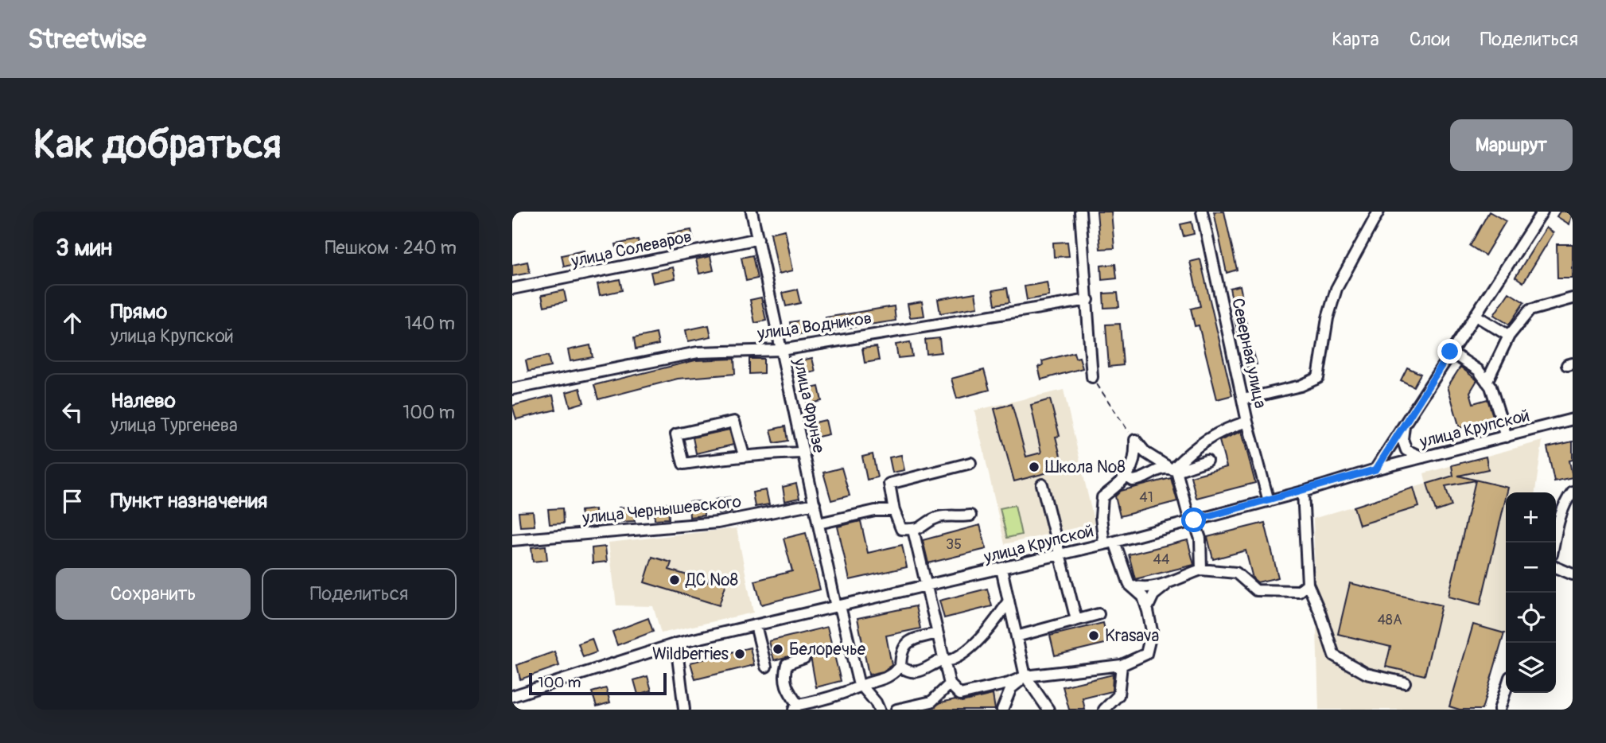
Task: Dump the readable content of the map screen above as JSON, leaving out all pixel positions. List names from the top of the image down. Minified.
{"streets":{"street":["улица Солеваров","улица Водников","Северная улица","улица Фрунзе","улица Крупской","улица Чернышевского"]},"crossings":[["улица Солеваров","улица Фрунзе"],["улица Водников","улица Фрунзе"],["Северная улица","улица Крупской"],["улица Фрунзе","улица Крупской"],["улица Фрунзе","улица Чернышевского"]],"places":["Школа №8","ДС №8","Krasava","Белоречье","Wildberries"],"house_numbers":["41","35","44","48А"],"scale_bar":"100 m","page":{"header":"Streetwise","nav":["Карта","Слои","Поделиться"],"buttons":["Маршрут",["Сохранить","Поделиться"]],"title":"Как добраться","heading":["3 мин","Пешком · 240 m"],"list":[["Прямо","улица Крупской","140 m"],["Налево","улица Тургенева","100 m"],"Пункт назначения"],"map_buttons":["+","−"],"scale":"100 m"}}
